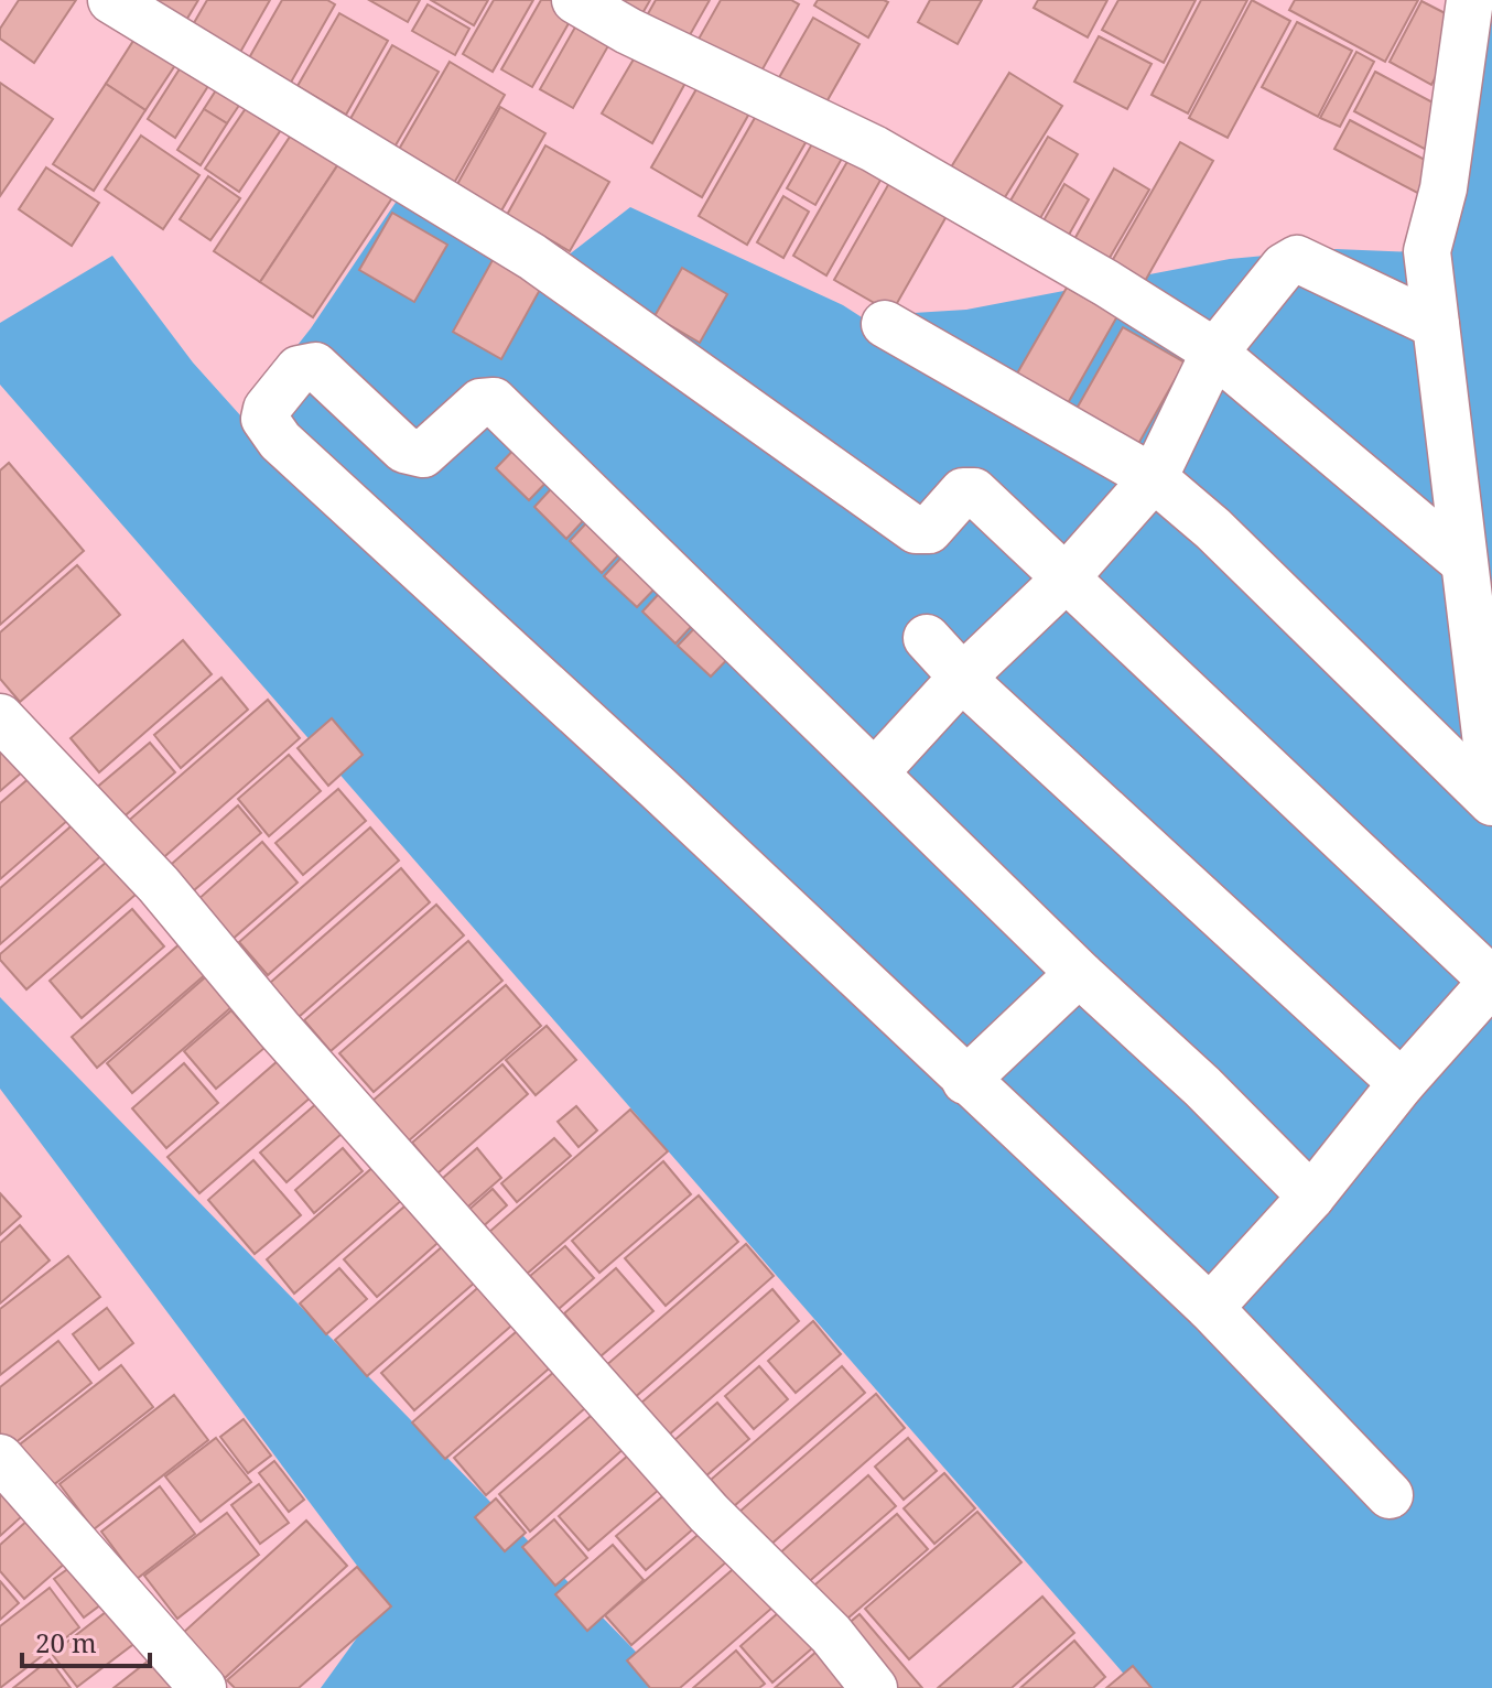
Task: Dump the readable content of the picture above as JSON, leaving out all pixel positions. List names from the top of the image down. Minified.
{"scale_bar":"20 m"}
